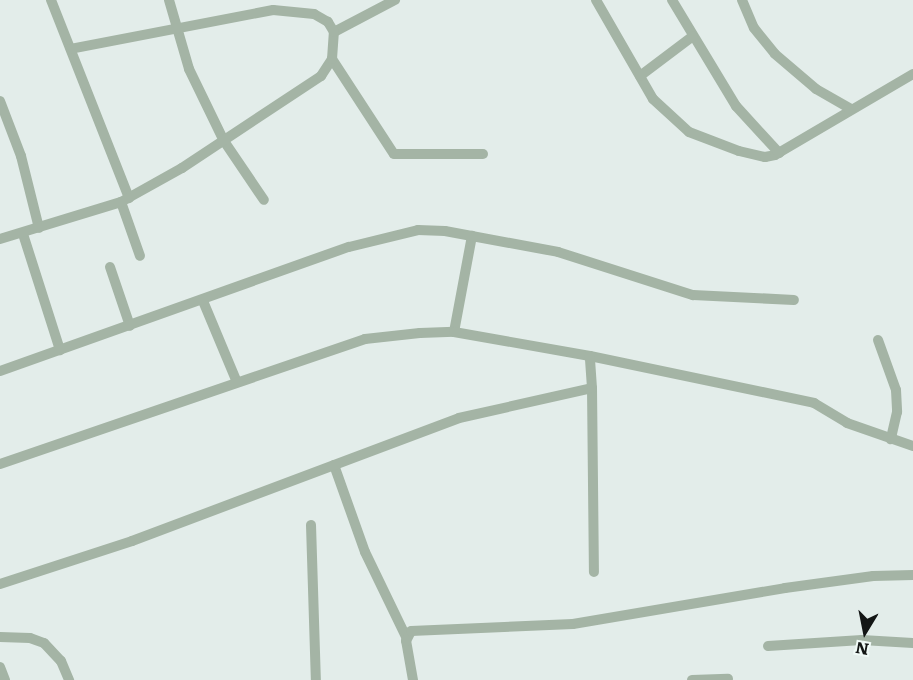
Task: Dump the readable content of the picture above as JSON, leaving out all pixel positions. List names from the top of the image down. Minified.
{"north":"bottom"}
